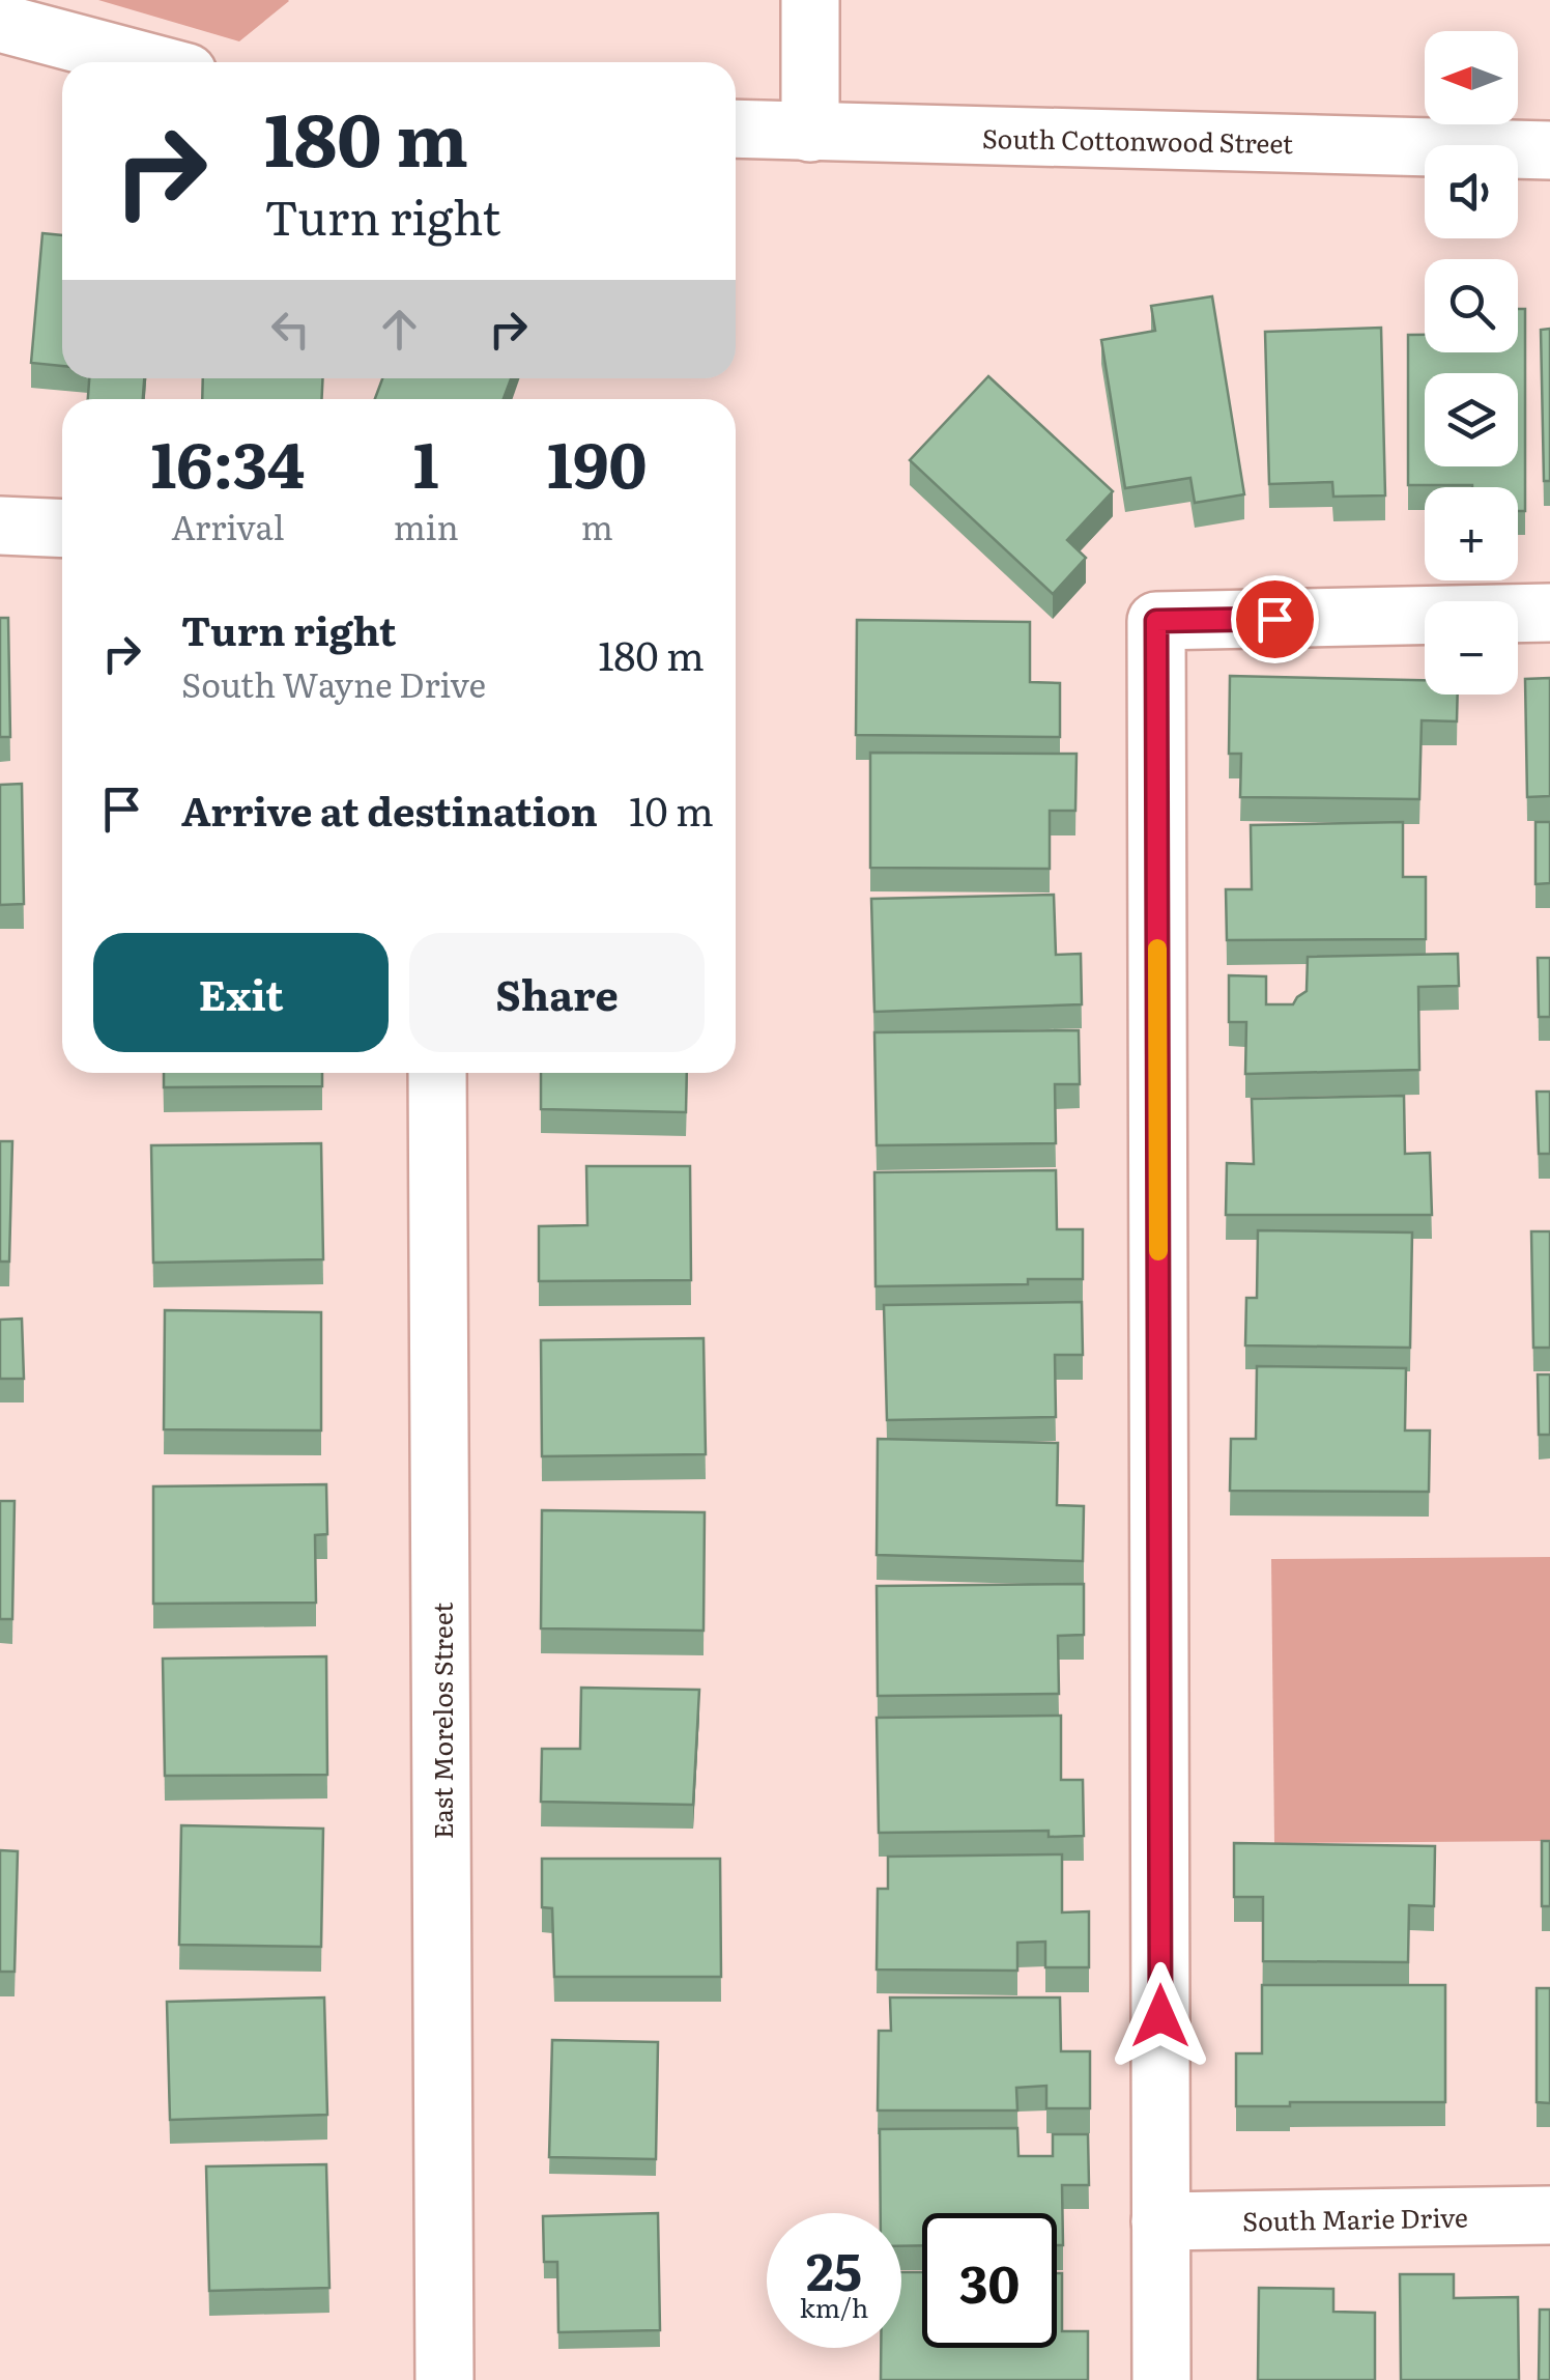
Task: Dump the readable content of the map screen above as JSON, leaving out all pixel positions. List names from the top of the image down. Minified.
{"streets":{"street":["South Cottonwood Street","East Morelos Street","South Marie Drive"]},"north":"left","page":{"map_buttons":["+","−"],"turn":["180 m","Turn right"],"eta":["16:34","Arrival","1","min","190","m"],"list":[{"name":"Turn right","note":"South Wayne Drive","value":"180 m"},{"name":"Arrive at destination","value":"10 m"}],"buttons":["Exit","Share"],"speed":"25 km/h","limit":"30"}}
